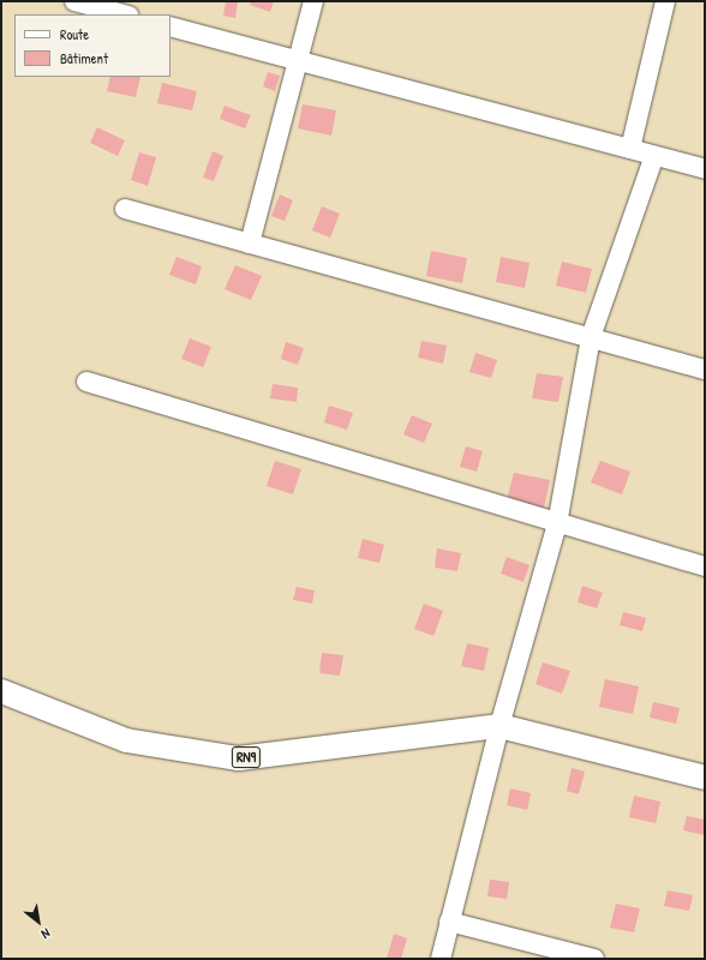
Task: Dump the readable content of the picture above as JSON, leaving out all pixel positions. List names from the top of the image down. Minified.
{"streets":{"main road":["RN9"]},"legend":["Route","Bâtiment"],"north":"bottom right"}
